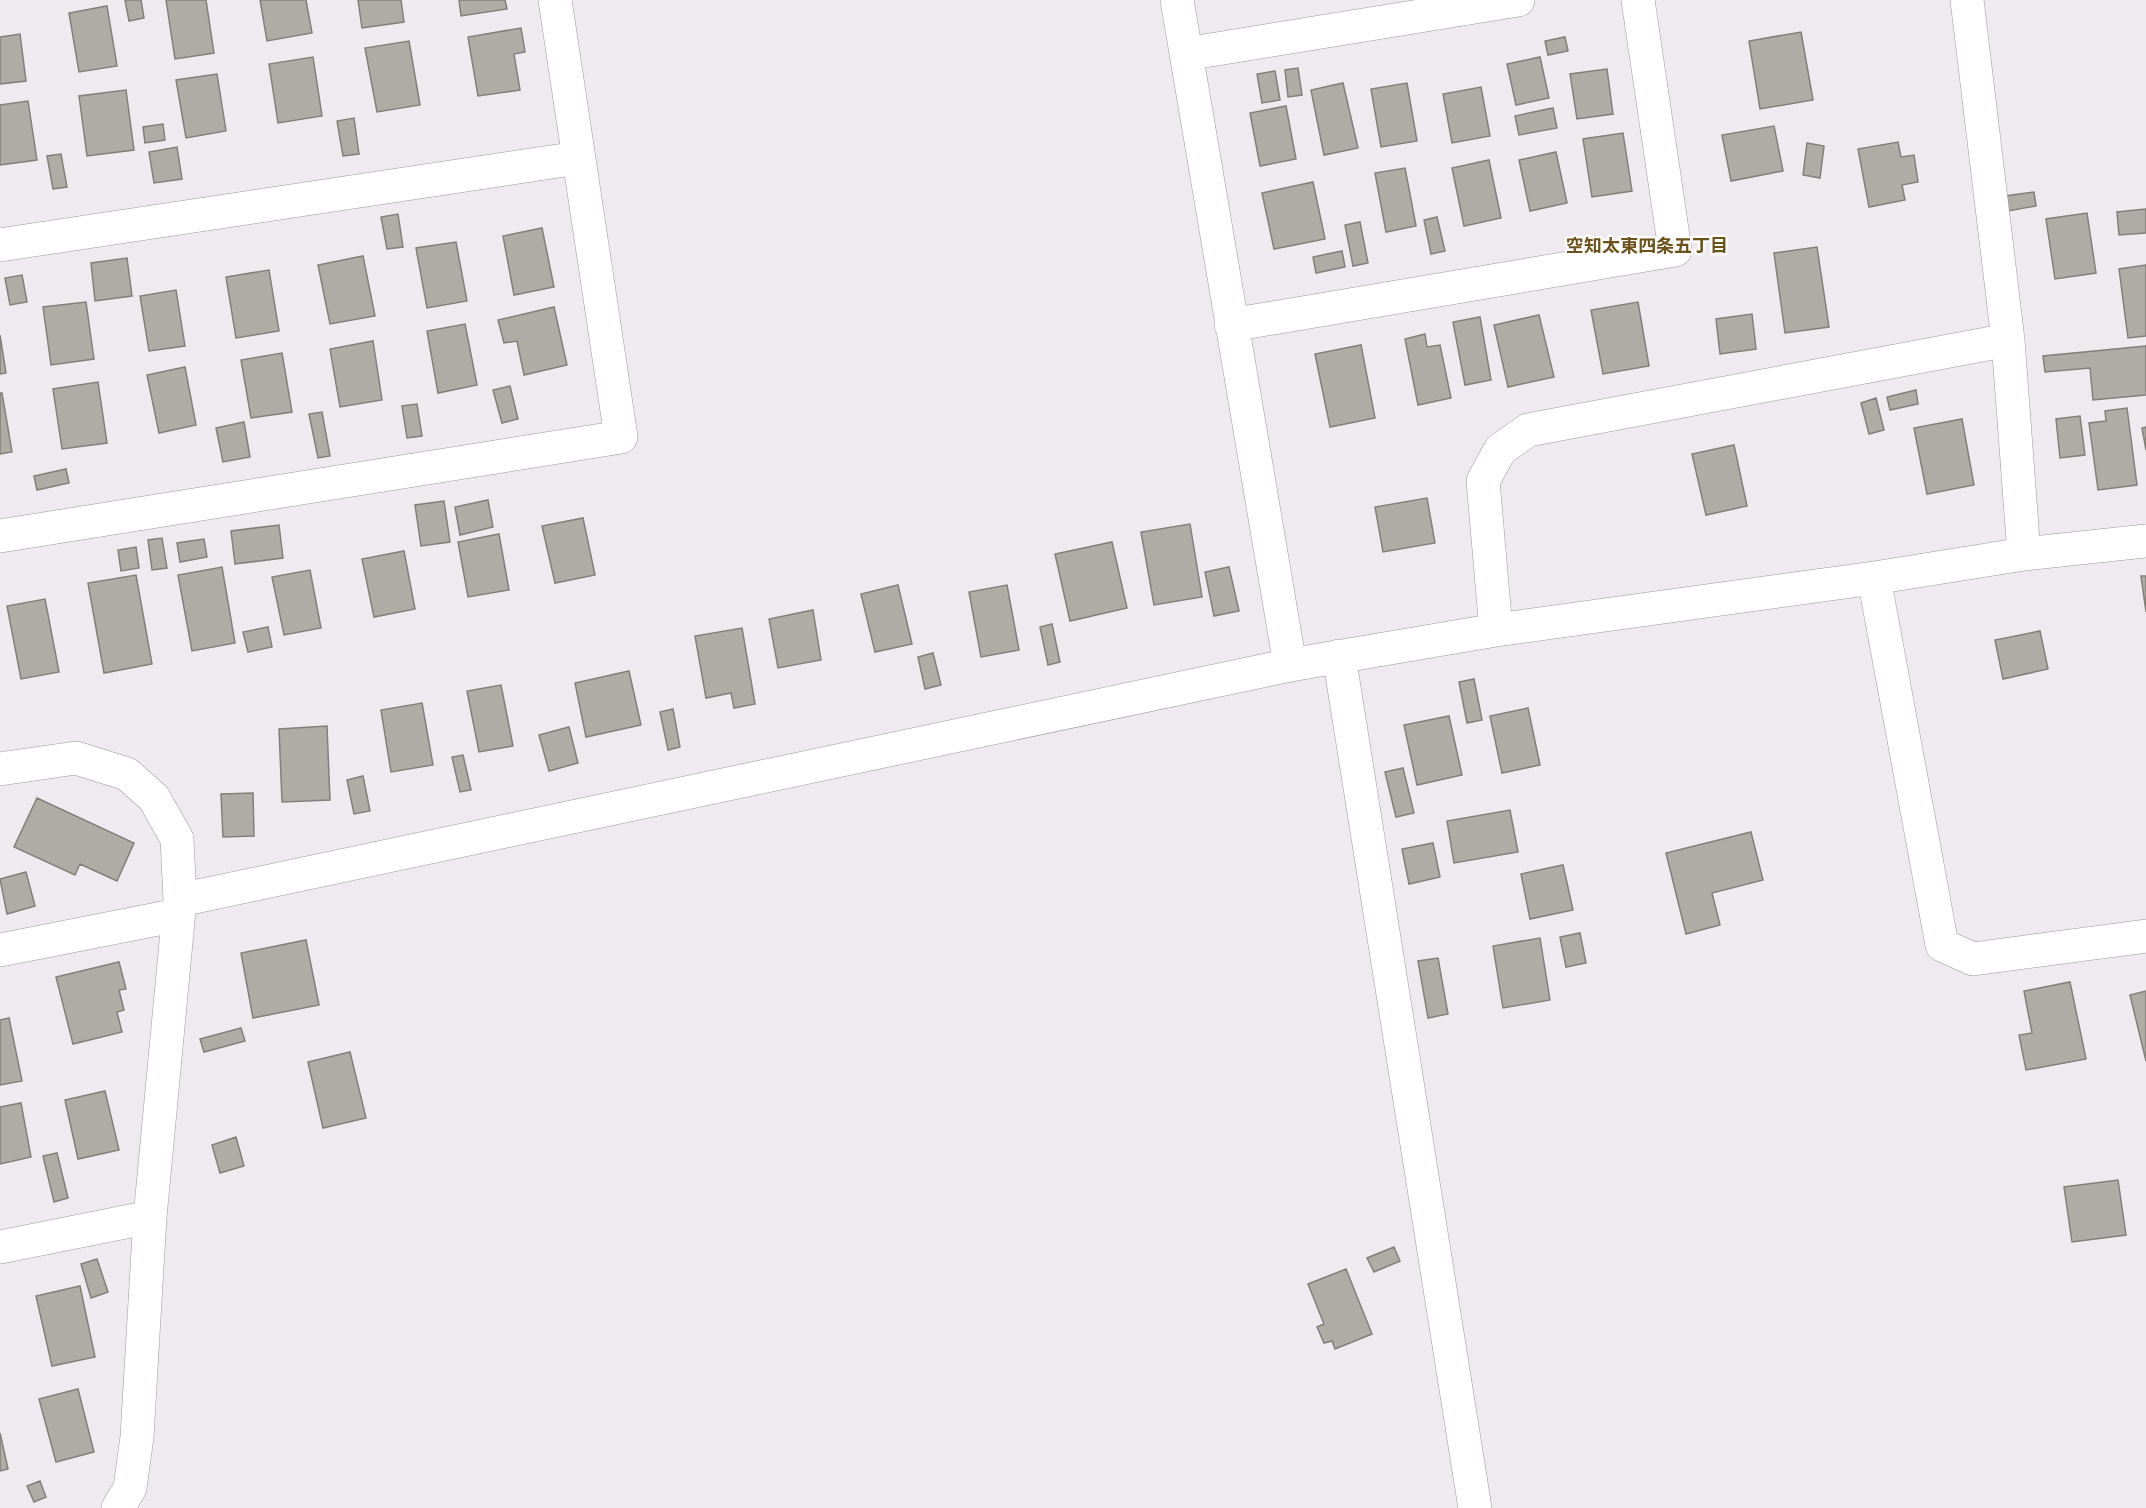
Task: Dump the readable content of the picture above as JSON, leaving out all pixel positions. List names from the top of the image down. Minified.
{"districts":["空知太東四条五丁目"]}
